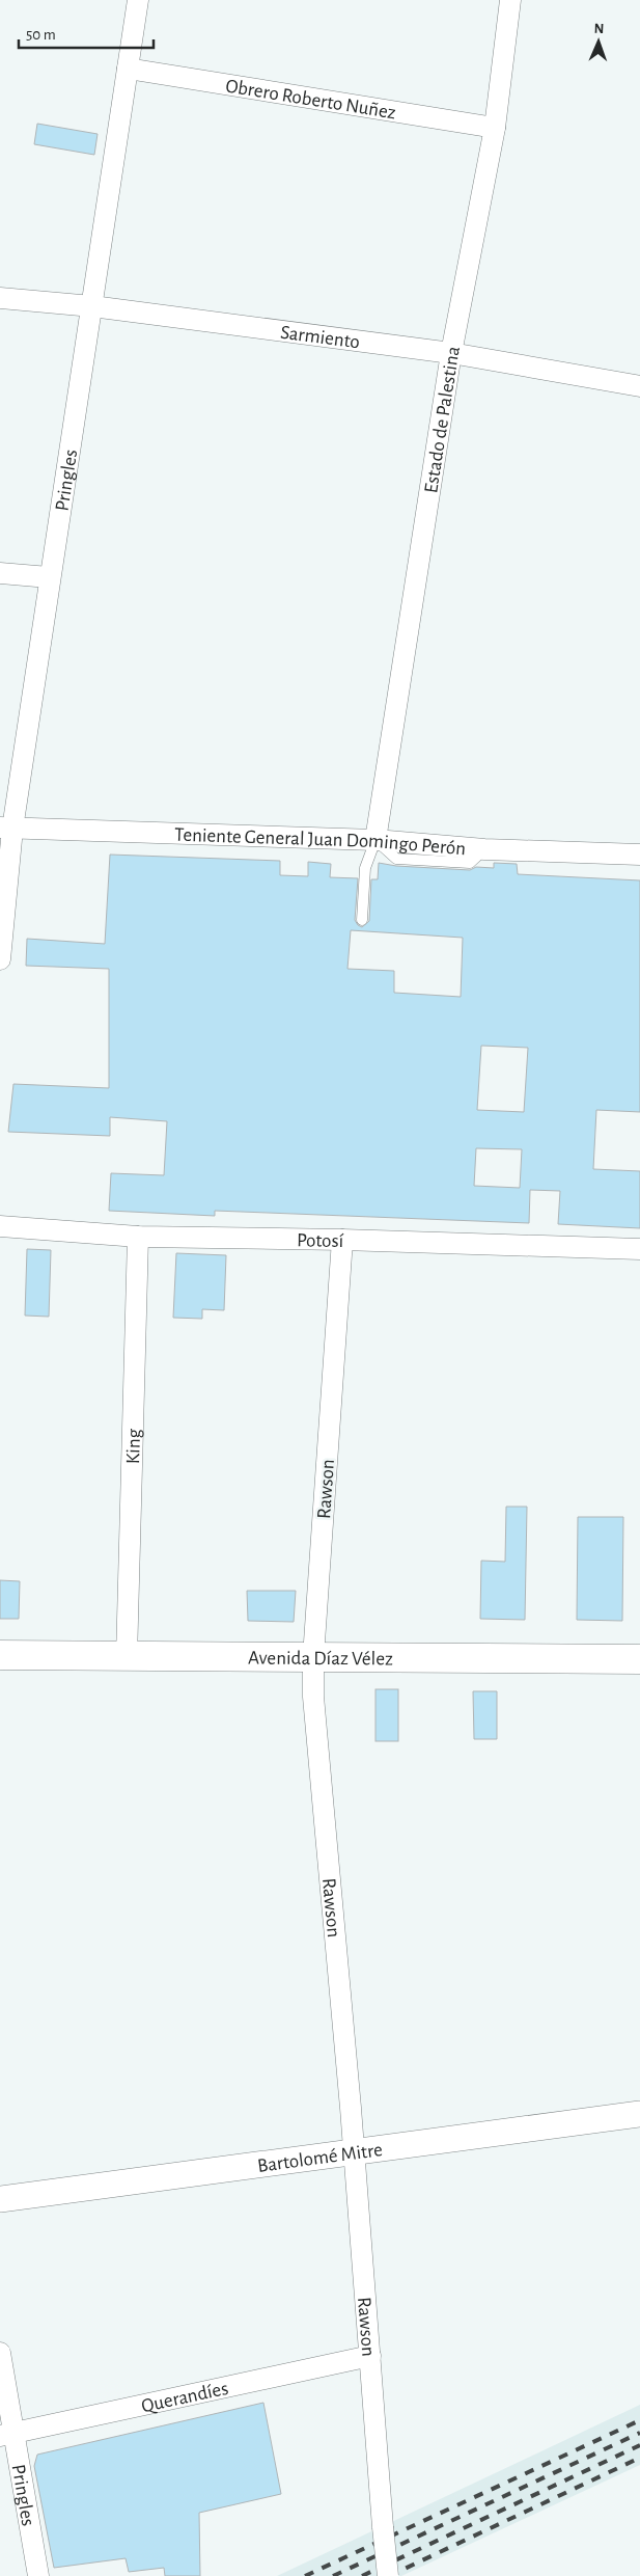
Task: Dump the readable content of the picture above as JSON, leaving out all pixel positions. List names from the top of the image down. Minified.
{"streets":{"main road":["Avenida Díaz Vélez"],"street":["Obrero Roberto Nuñez","Sarmiento","Estado de Palestina","Pringles","Teniente General Juan Domingo Perón","Potosí","King","Rawson","Bartolomé Mitre","Querandíes"]},"crossings":[["Obrero Roberto Nuñez","Estado de Palestina"],["Obrero Roberto Nuñez","Pringles"],["Sarmiento","Estado de Palestina"],["Sarmiento","Pringles"],["Estado de Palestina","Teniente General Juan Domingo Perón"],["Pringles","Teniente General Juan Domingo Perón"],["Pringles","Querandíes"],["Potosí","King"],["Potosí","Rawson"],["King","Avenida Díaz Vélez"],["Rawson","Avenida Díaz Vélez"],["Rawson","Bartolomé Mitre"],["Rawson","Querandíes"]],"scale_bar":"50 m","north":"top"}
